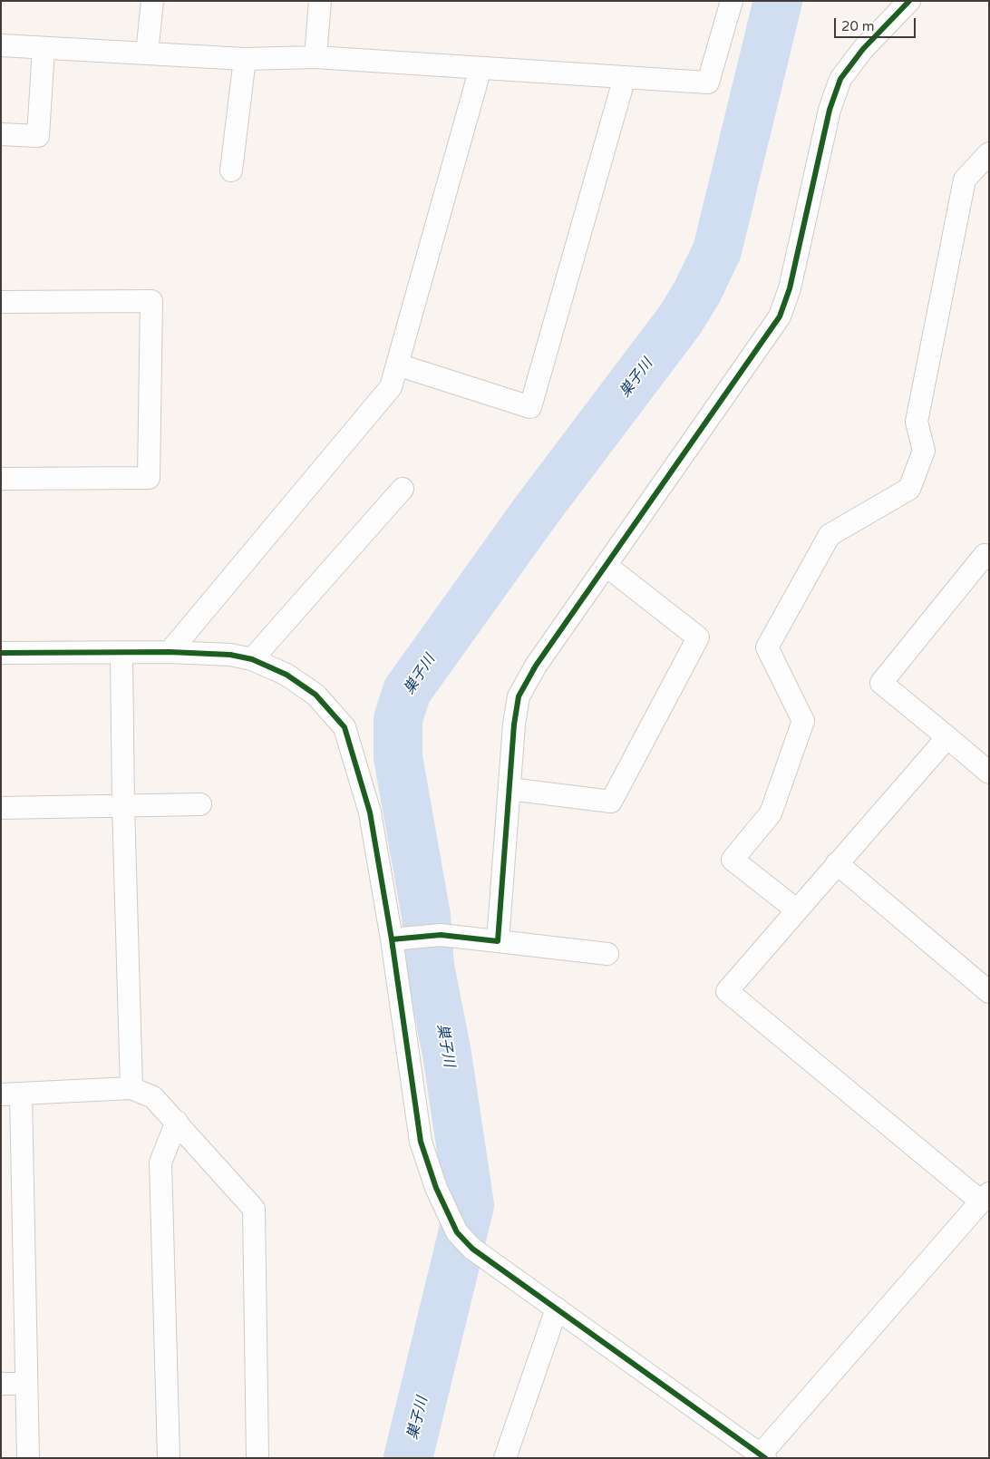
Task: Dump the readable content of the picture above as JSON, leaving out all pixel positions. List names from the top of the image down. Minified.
{"water":["巣子川"],"scale_bar":"20 m"}
